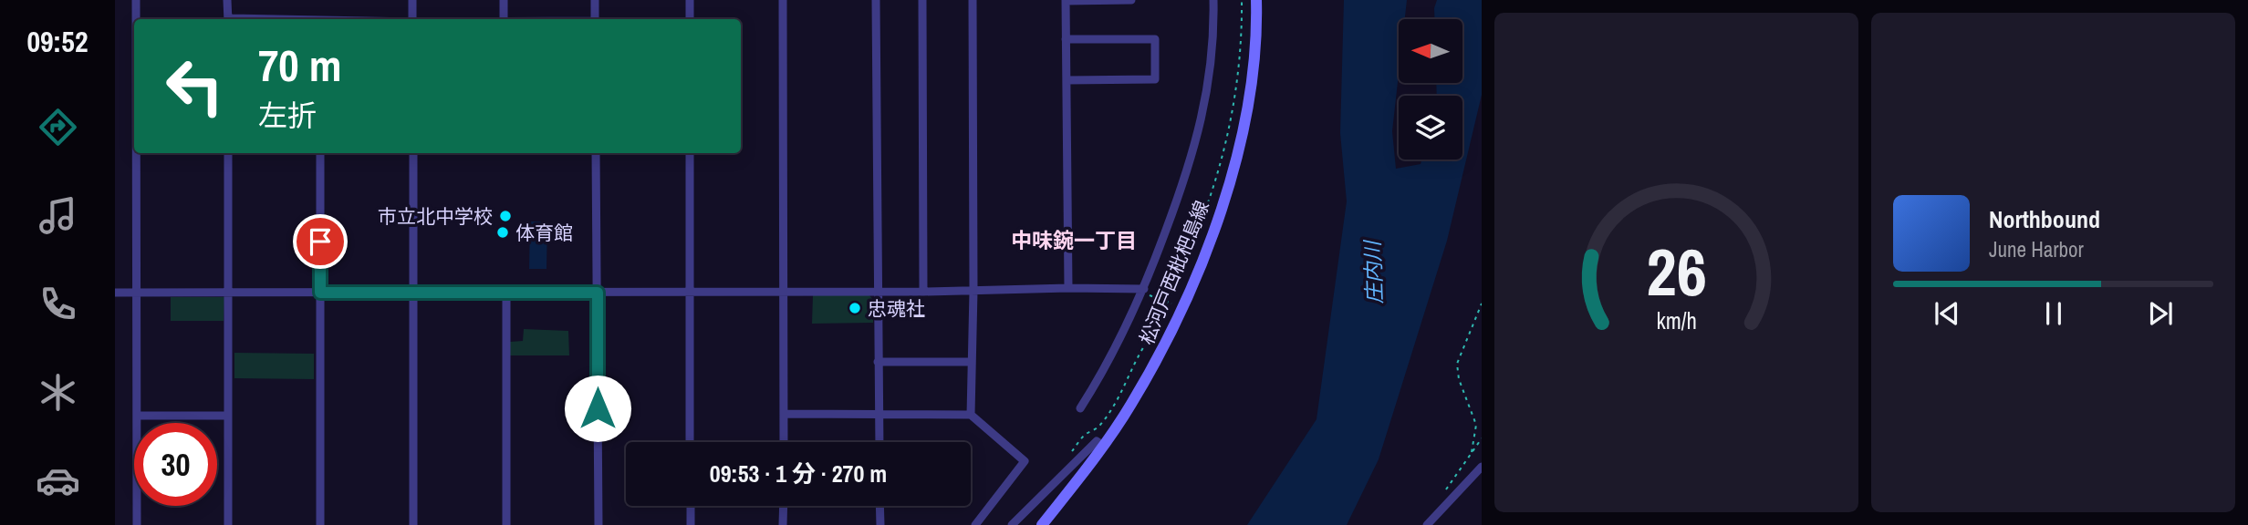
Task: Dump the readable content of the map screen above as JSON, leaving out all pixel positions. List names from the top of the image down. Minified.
{"streets":{"main road":["松河戸西枇杷島線"]},"districts":["中味鋺一丁目"],"water":["庄内川"],"places":["市立北中学校","体育館","忠魂社"],"north":"left","page":{"tabs":"09:52","turn":["70 m","左折"],"song":["Northbound","June Harbor"],"limit":"30","trip":"09:53 · 1 分 · 270 m","gauge":["26","km/h"]}}
